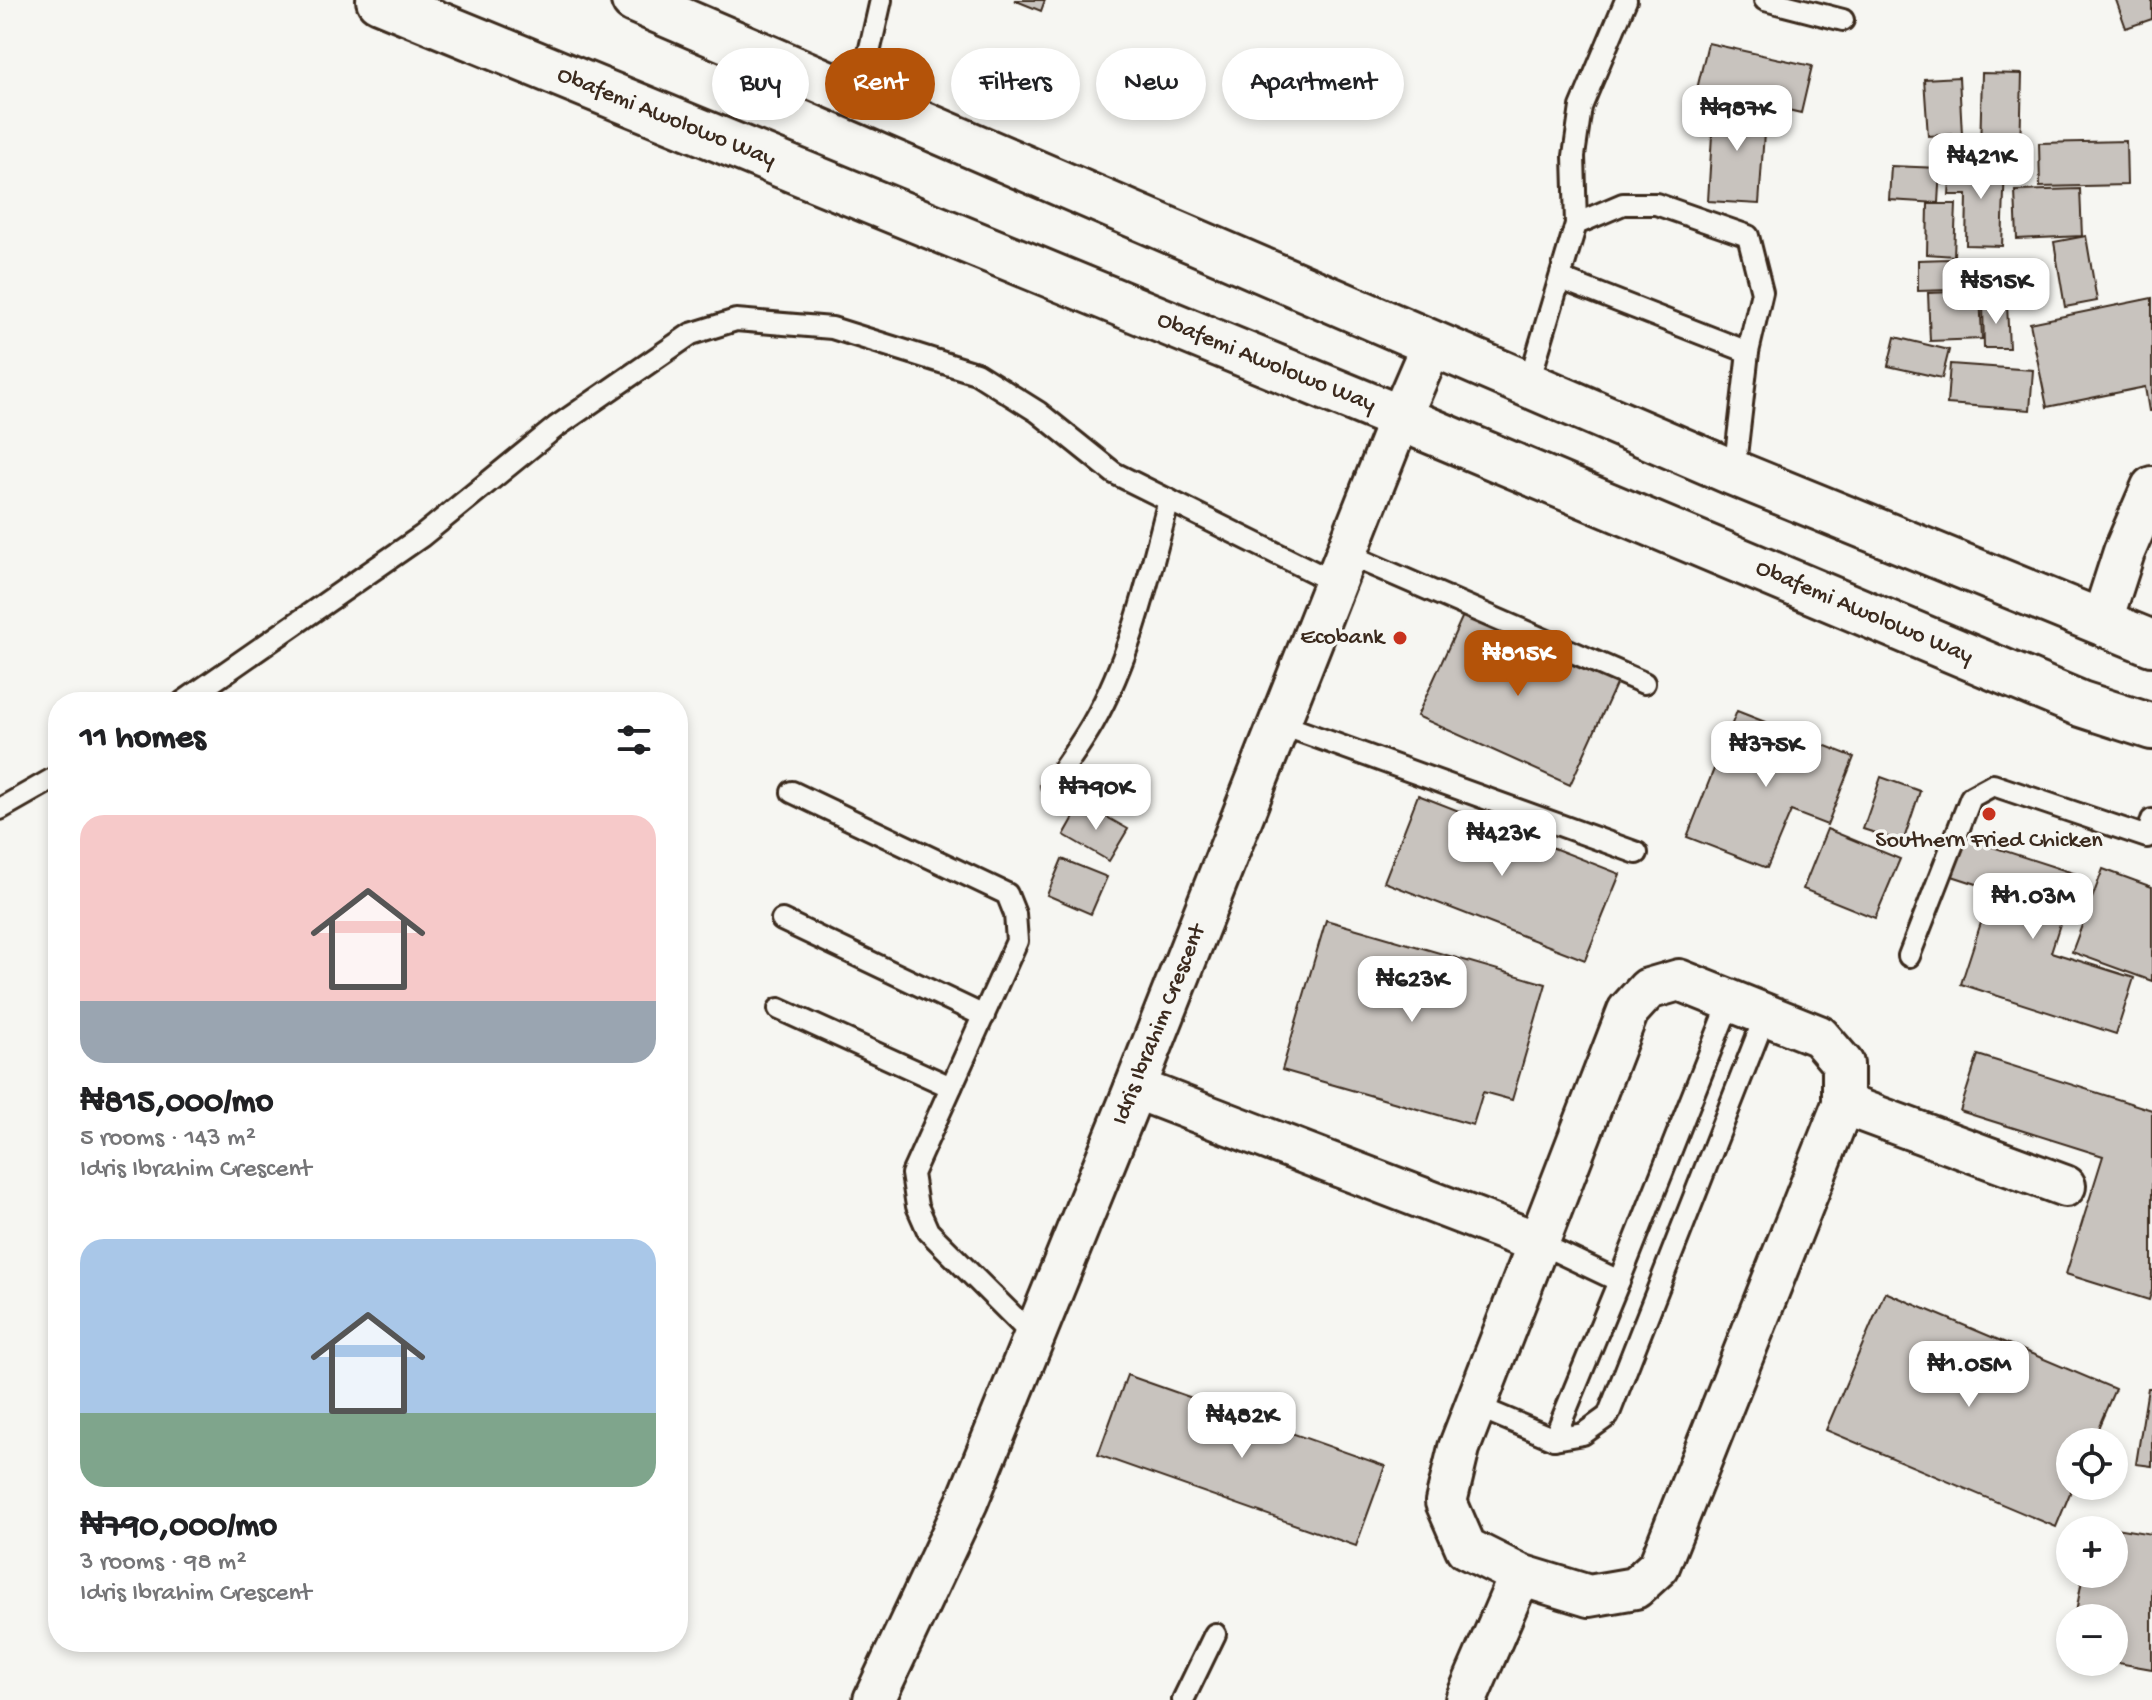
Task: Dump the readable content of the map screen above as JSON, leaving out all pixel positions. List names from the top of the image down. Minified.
{"streets":{"main road":["Obafemi Awolowo Way"],"street":["Idris Ibrahim Crescent"]},"crossings":[["Obafemi Awolowo Way","Idris Ibrahim Crescent"]],"places":["Ecobank","Southern Fried Chicken"],"page":{"chip":["Buy","Rent","Filters","New","Apartment"],"price":["₦987K","₦421K","₦515K","₦815K","₦375K","₦790K","₦423K","₦1.03M","₦623K","₦1.05M","₦482K"],"heading":"11 homes","list":[{"name":"₦815,000/mo","note":"5 rooms · 143 m² · Idris Ibrahim Crescent"},{"name":"₦790,000/mo","note":"3 rooms · 98 m² · Idris Ibrahim Crescent"}],"map_buttons":["+","−"]}}
